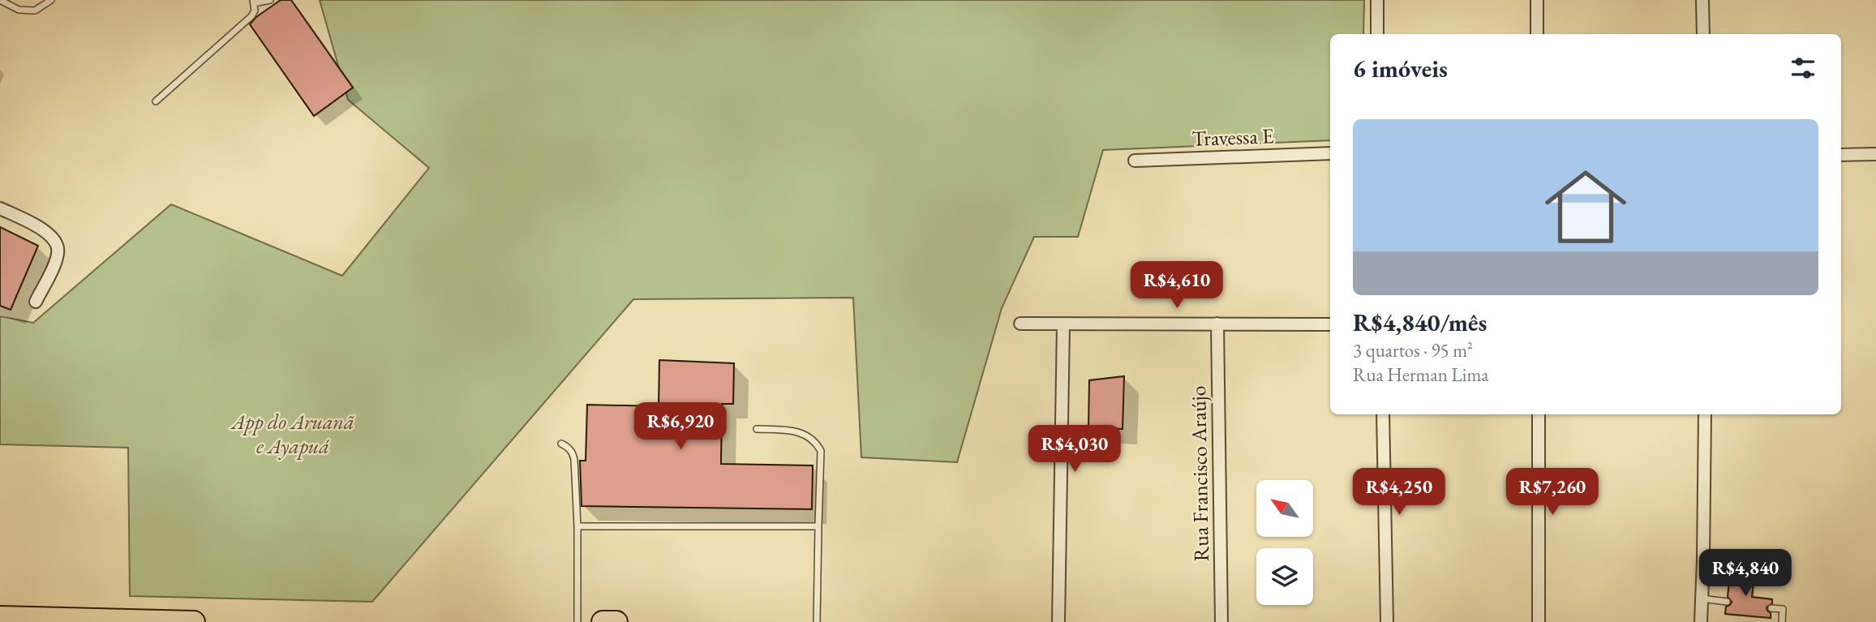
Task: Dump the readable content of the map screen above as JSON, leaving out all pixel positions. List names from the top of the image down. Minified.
{"streets":{"street":["Travessa E","Rua Francisco Araújo"]},"parks":["App do Aruanã e Ayapuá"],"north":"top left","page":{"heading":"6 imóveis","list":[{"name":"R$4,840/mês","note":"3 quartos · 95 m² · Rua Herman Lima"}],"price":["R$4,610","R$6,920","R$4,030","R$4,250","R$7,260","R$4,840"]}}
